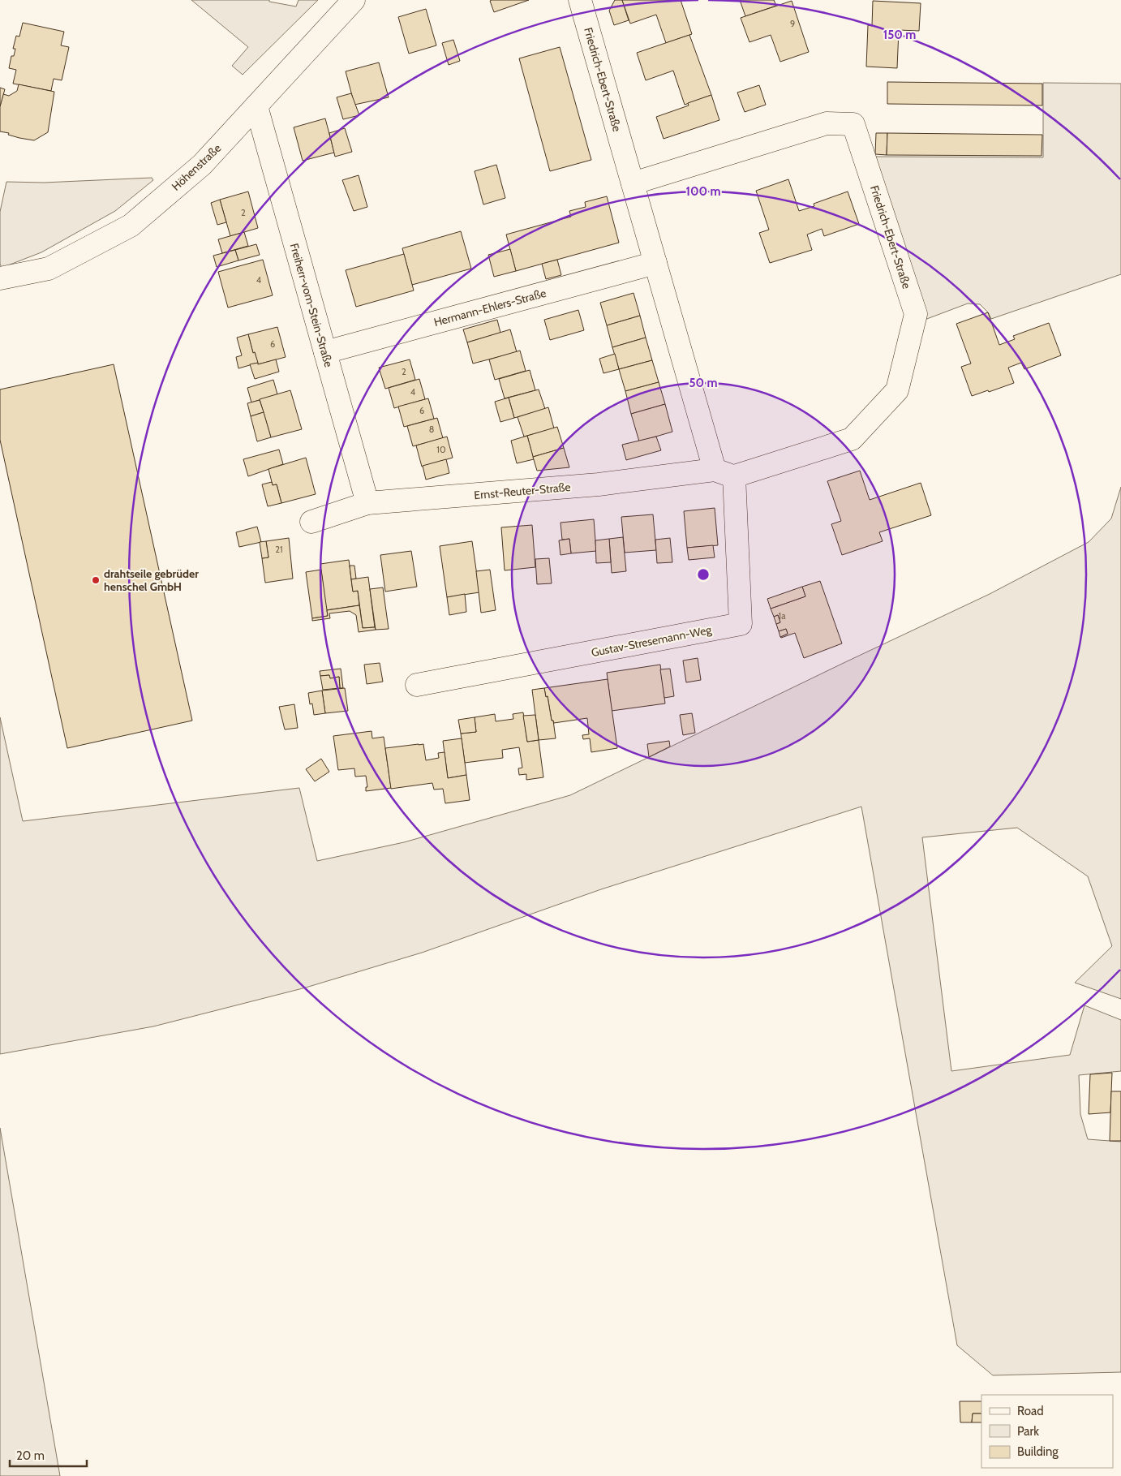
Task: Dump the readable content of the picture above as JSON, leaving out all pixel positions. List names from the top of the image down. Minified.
{"streets":{"street":["Friedrich-Ebert-Straße","Höhenstraße","Freiherr-vom-Stein-Straße","Hermann-Ehlers-Straße","Ernst-Reuter-Straße","Gustav-Stresemann-Weg"]},"crossings":[["Friedrich-Ebert-Straße","Hermann-Ehlers-Straße"],["Friedrich-Ebert-Straße","Ernst-Reuter-Straße"],["Friedrich-Ebert-Straße","Gustav-Stresemann-Weg"],["Höhenstraße","Freiherr-vom-Stein-Straße"],["Freiherr-vom-Stein-Straße","Hermann-Ehlers-Straße"],["Freiherr-vom-Stein-Straße","Ernst-Reuter-Straße"],["Ernst-Reuter-Straße","Gustav-Stresemann-Weg"]],"places":["drahtseile gebrüder henschel GmbH"],"house_numbers":["9","2","4","6","2","4","6","8","10","21","1a"],"legend":["Road","Park","Building"],"scale_bar":"20 m","rings":["150 m","100 m","50 m"]}
